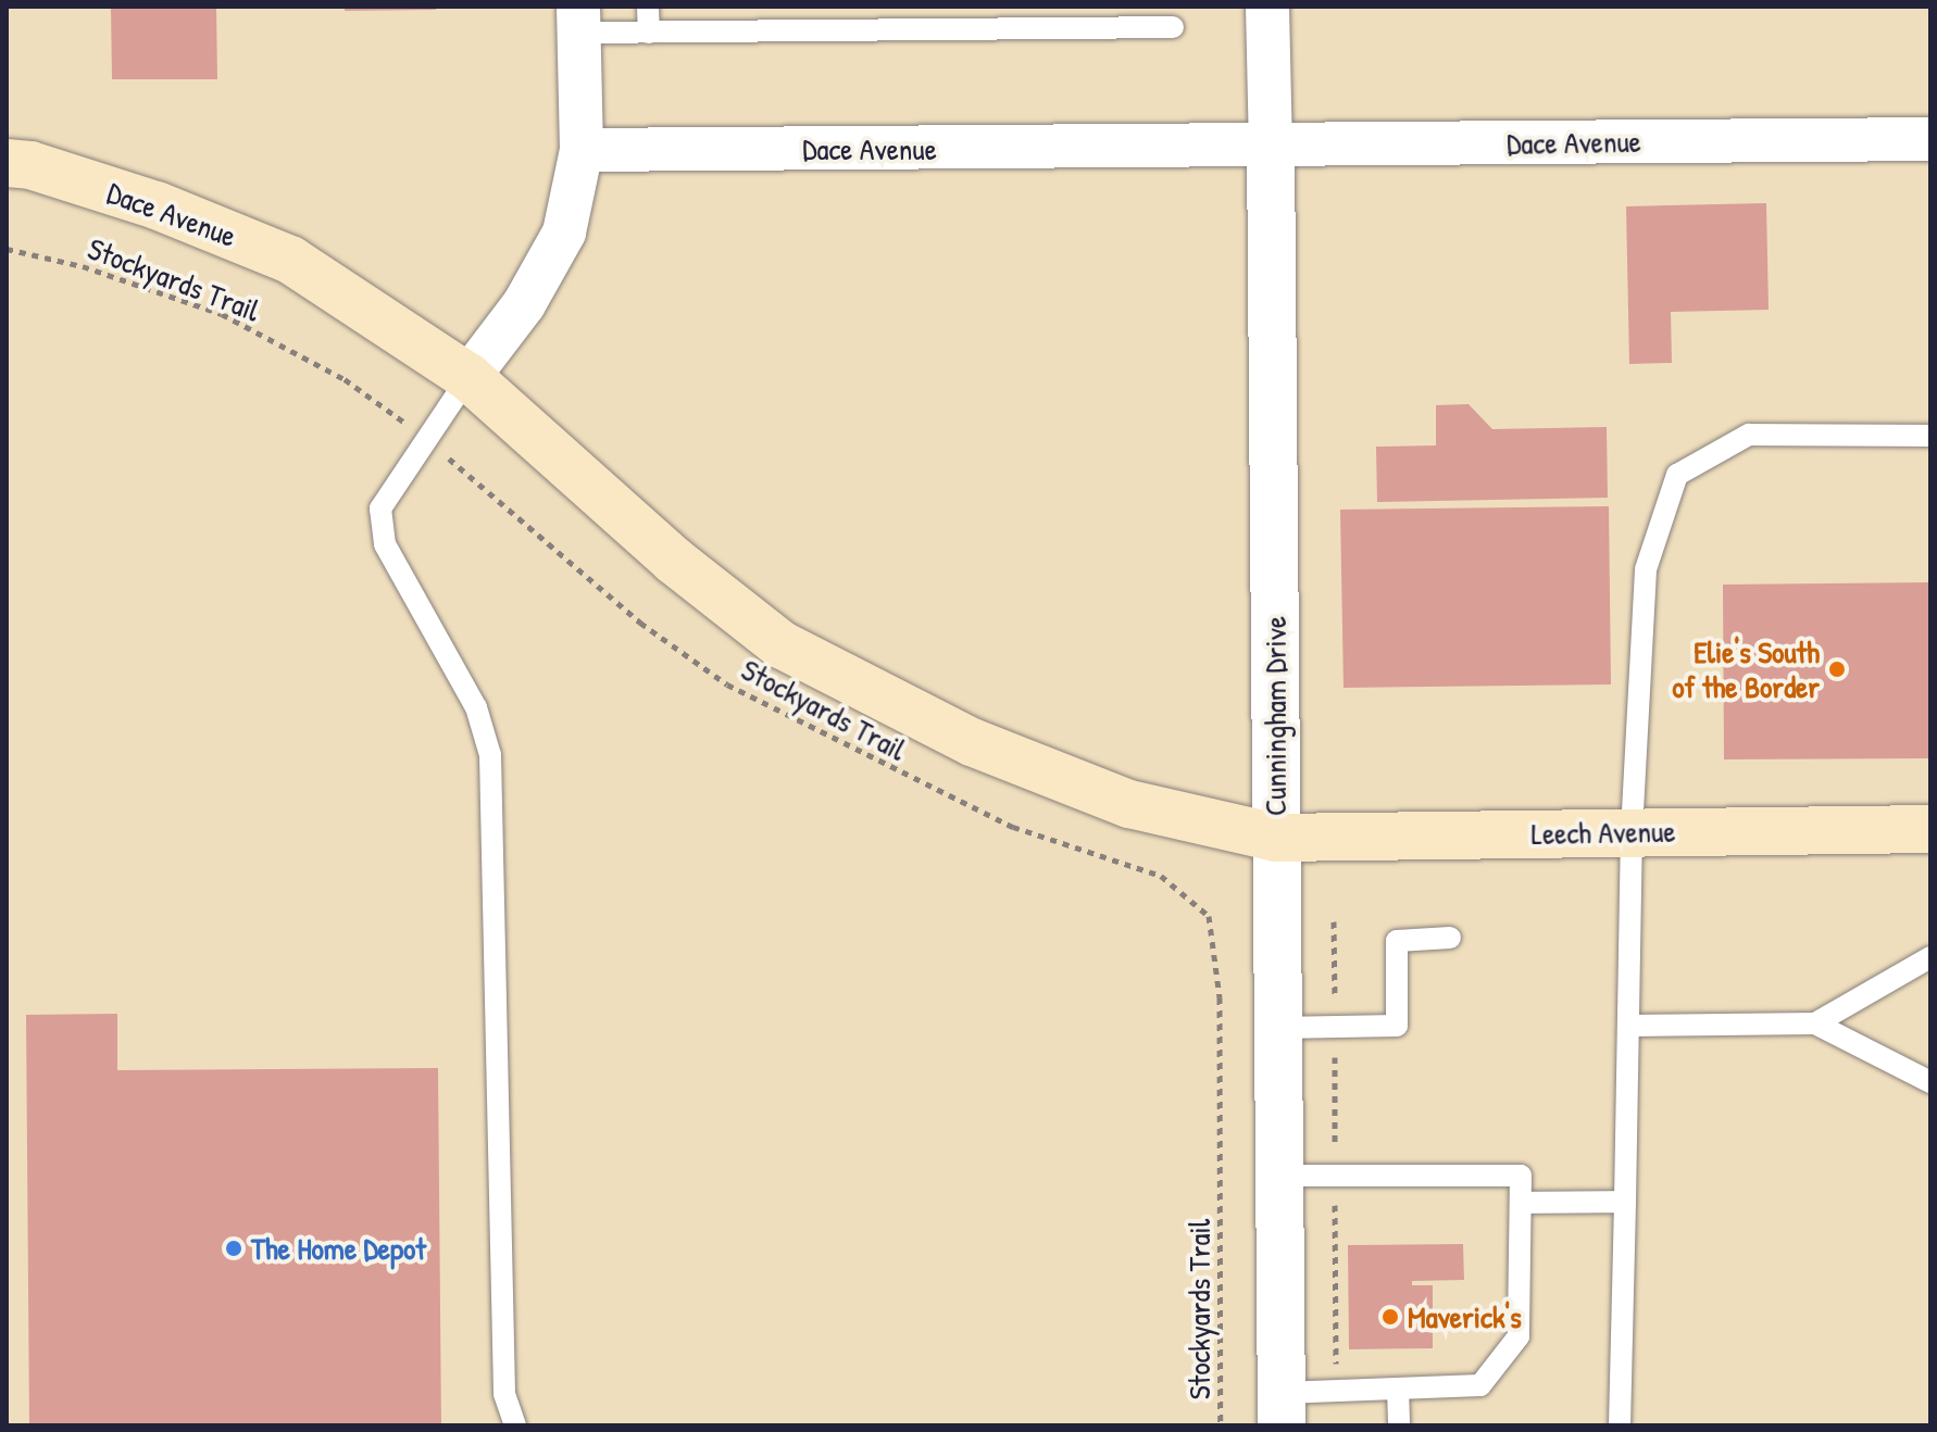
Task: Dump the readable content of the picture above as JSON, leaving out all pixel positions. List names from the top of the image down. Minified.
{"streets":{"main road":["Dace Avenue","Leech Avenue"],"street":["Cunningham Drive"],"path":["Stockyards Trail"]},"crossings":[["Dace Avenue","Cunningham Drive"],["Dace Avenue","Leech Avenue"],["Cunningham Drive","Leech Avenue"]],"places":["Elie's South of the Border","The Home Depot","Maverick's"]}
